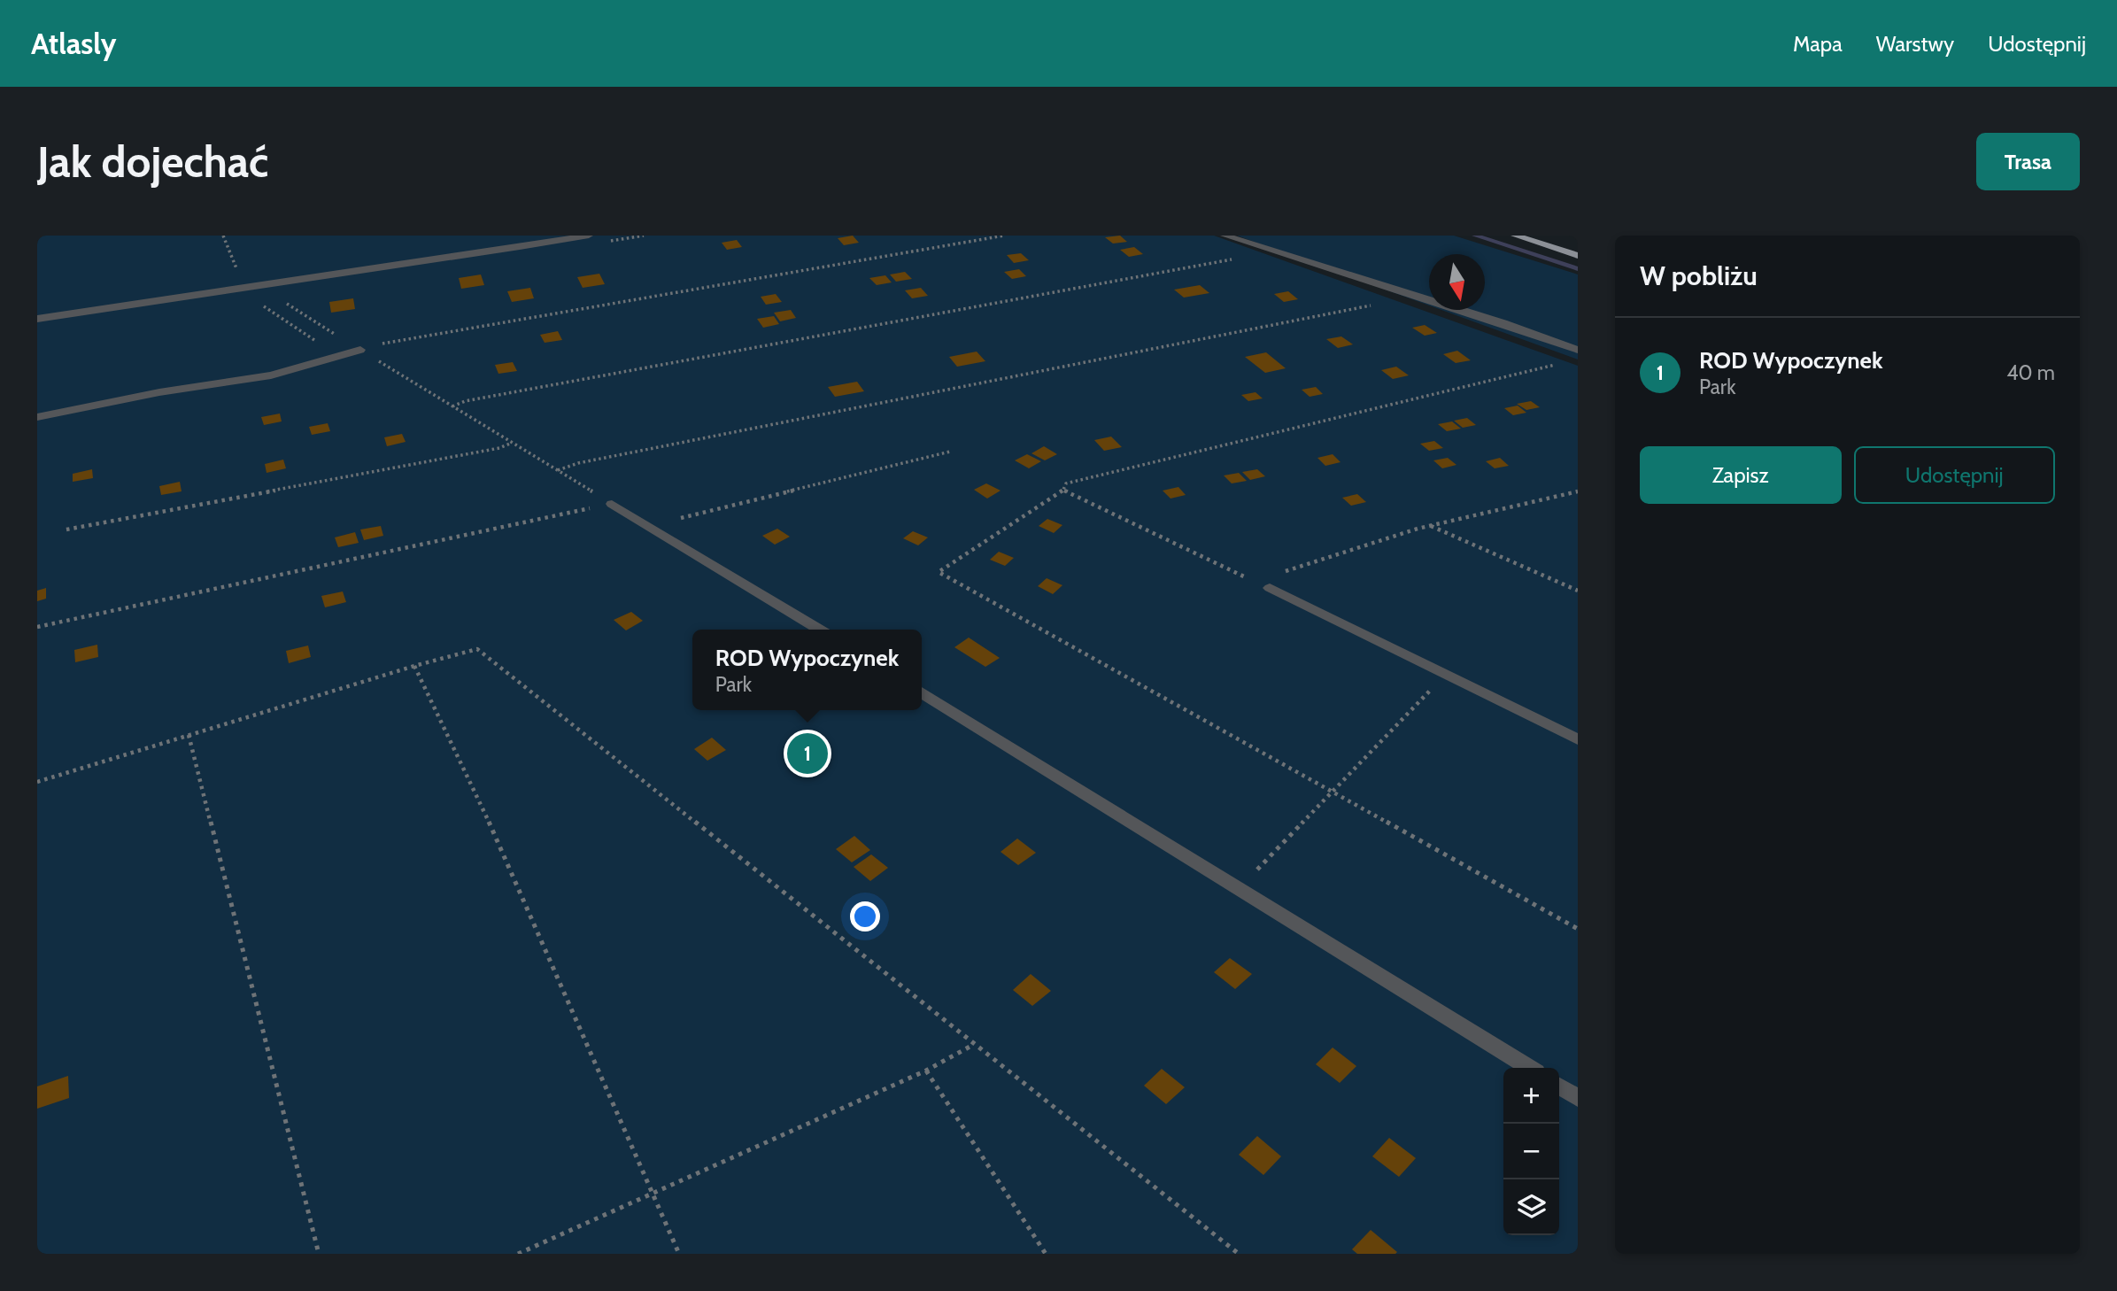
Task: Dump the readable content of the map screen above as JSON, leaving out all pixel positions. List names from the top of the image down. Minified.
{"north":"bottom","page":{"header":"Atlasly","nav":["Mapa","Warstwy","Udostępnij"],"buttons":["Trasa",["Zapisz","Udostępnij"]],"title":"Jak dojechać","heading":"W pobliżu","list":[{"mark":"1","name":"ROD Wypoczynek","note":"Park","value":"40 m"}],"popup":["ROD Wypoczynek","Park"],"pins":"1","map_buttons":["+","−"]}}
